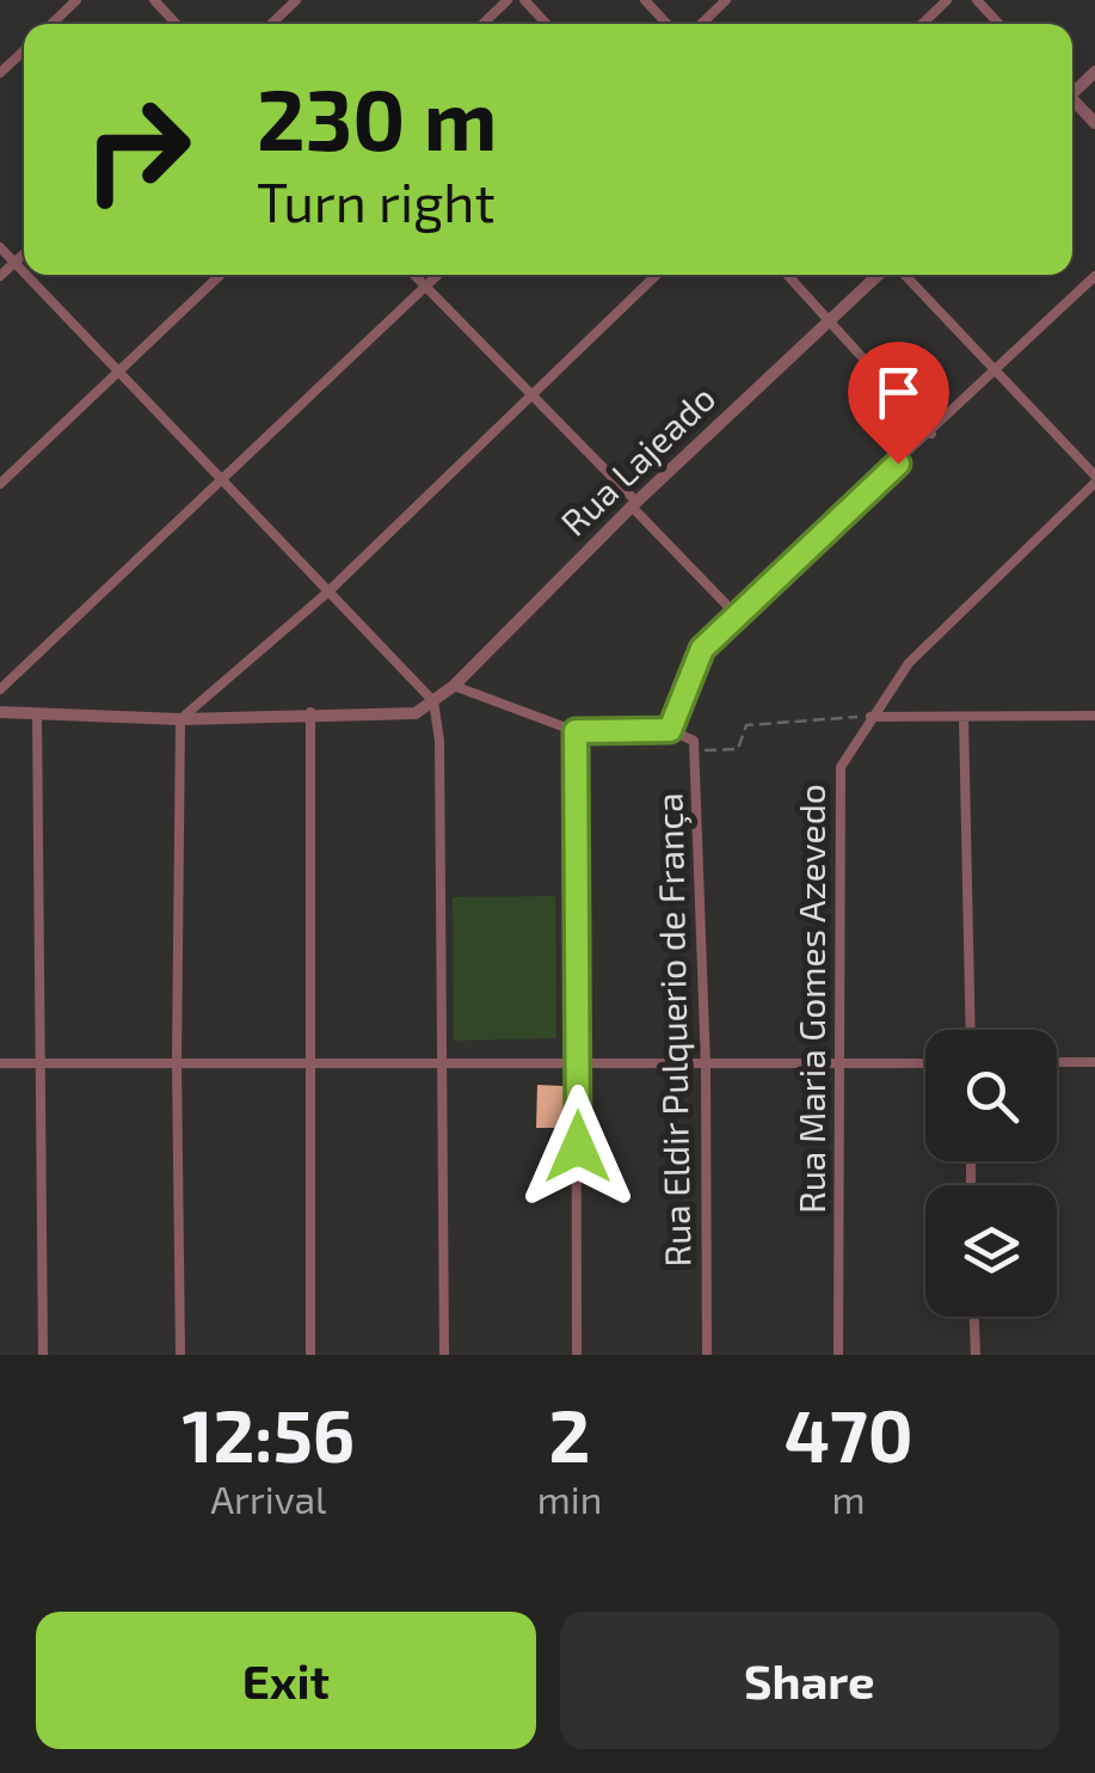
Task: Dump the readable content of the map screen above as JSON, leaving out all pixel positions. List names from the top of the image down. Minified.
{"streets":{"street":["Rua Lajeado","Rua Maria Gomes Azevedo","Rua Eldir Pulquerio de França"]},"page":{"turn":["230 m","Turn right"],"eta":["12:56","Arrival","2","min","470","m"],"buttons":["Exit","Share"]}}
